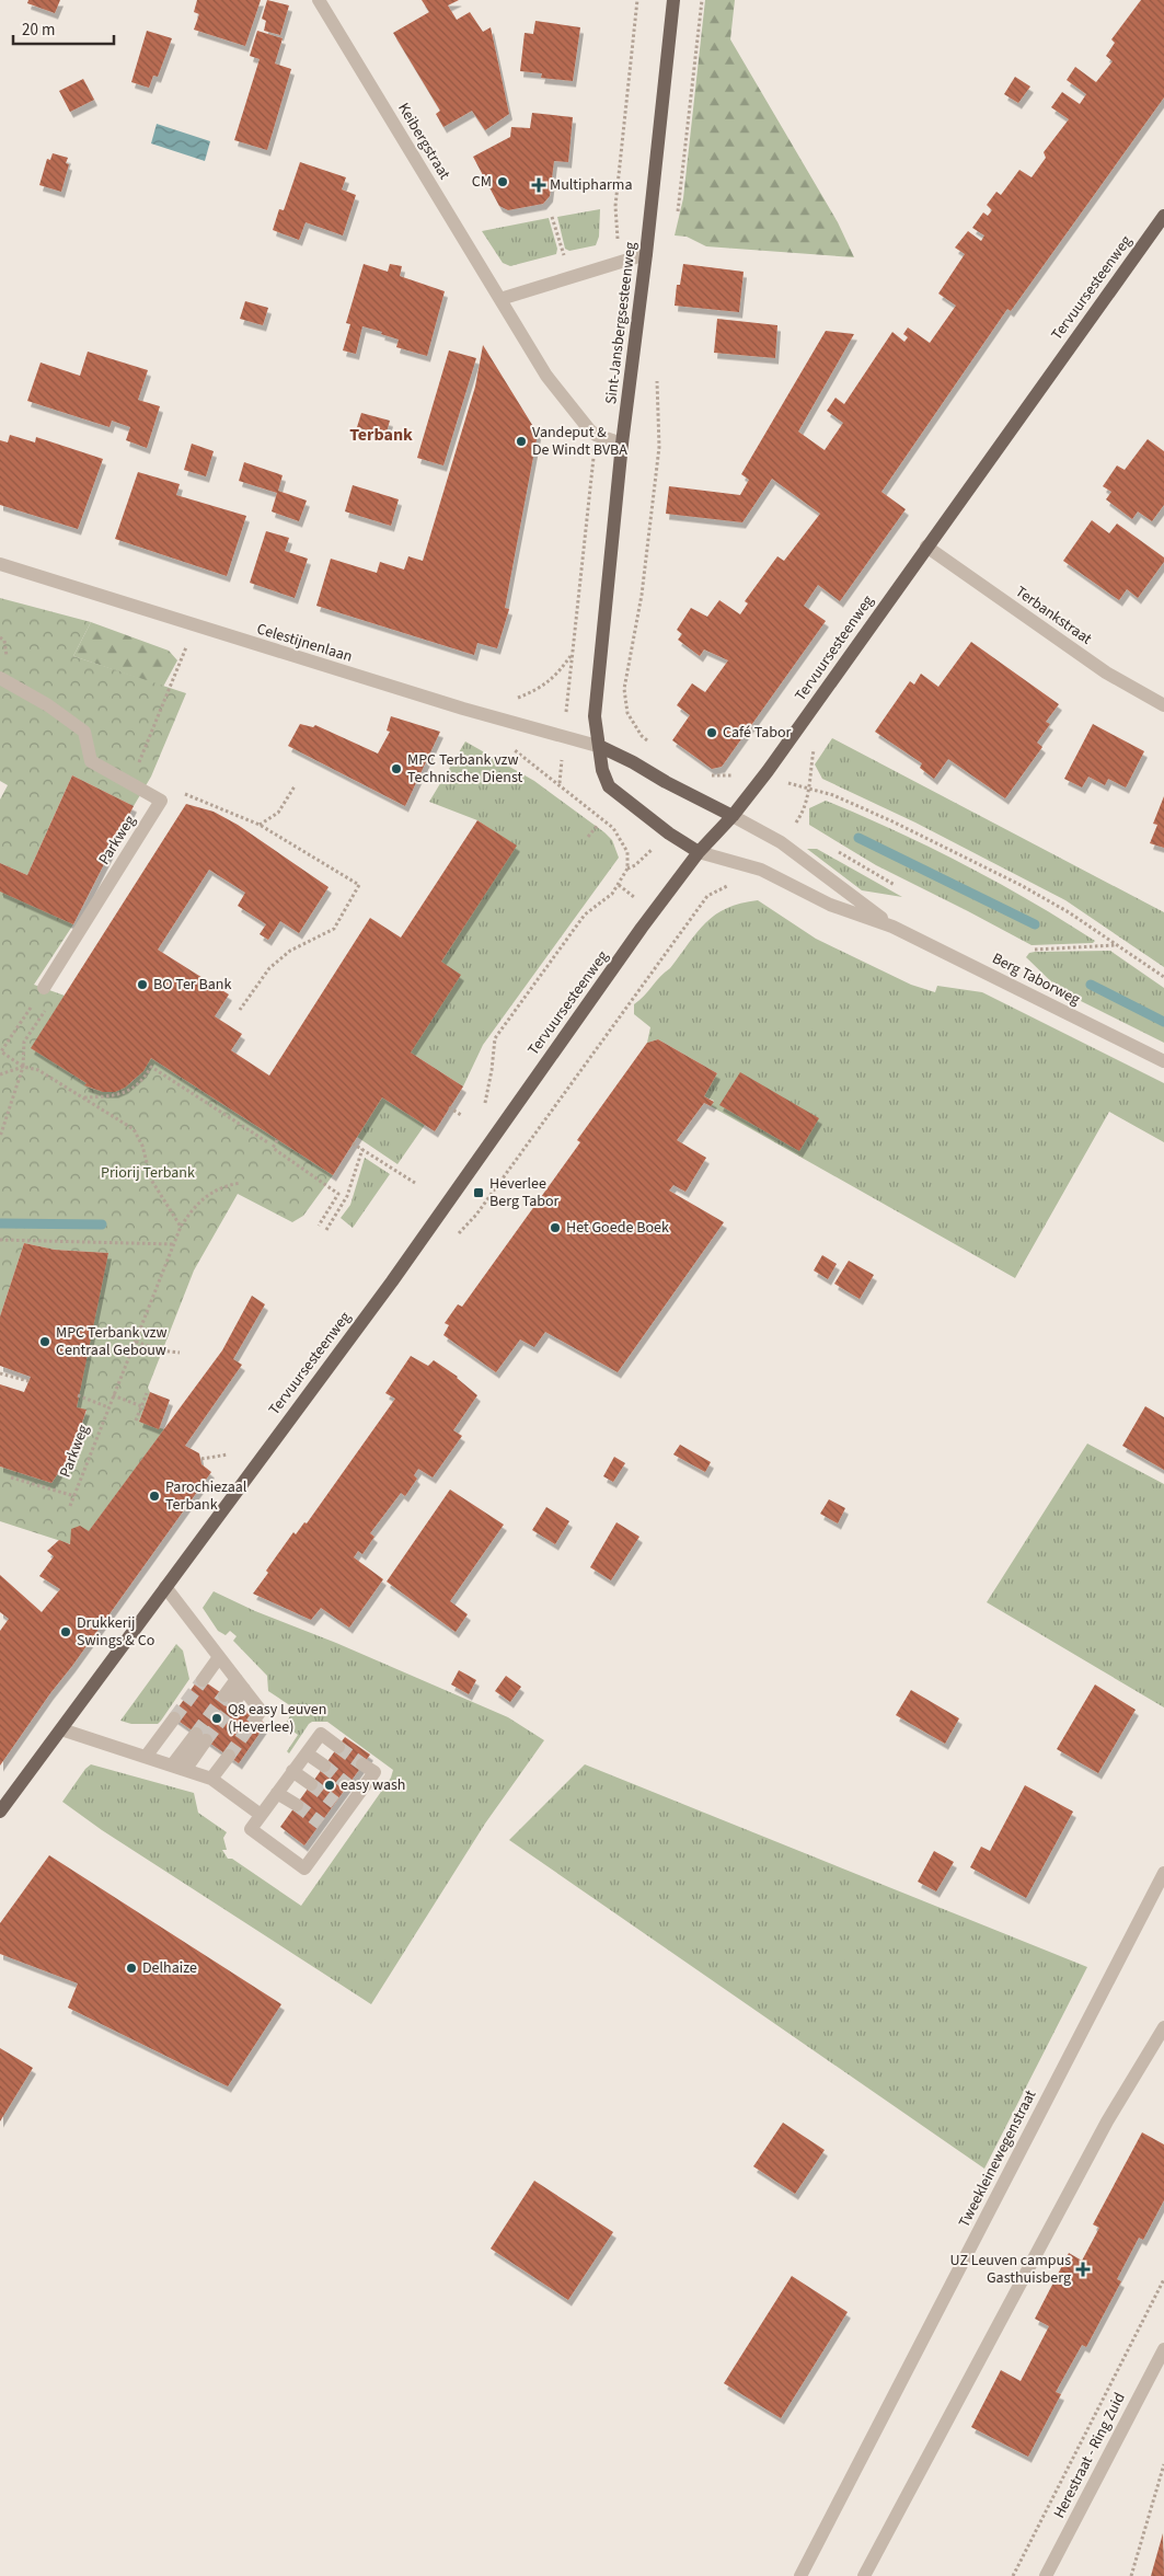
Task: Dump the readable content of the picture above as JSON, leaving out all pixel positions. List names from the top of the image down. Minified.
{"streets":{"main road":["Tervuursesteenweg","Sint-Jansbergsesteenweg"],"street":["Keibergstraat","Terbankstraat","Celestijnenlaan","Parkweg","Berg Taborweg","Tweekleinewegenstraat","Herestraat - Ring Zuid"]},"crossings":[["Tervuursesteenweg","Sint-Jansbergsesteenweg"],["Tervuursesteenweg","Terbankstraat"],["Tervuursesteenweg","Berg Taborweg"],["Sint-Jansbergsesteenweg","Celestijnenlaan"],["Sint-Jansbergsesteenweg","Berg Taborweg"]],"districts":["Terbank"],"parks":["Priorij Terbank"],"places":{"other":["CM","Vandeput & De Windt BVBA","Café Tabor","MPC Terbank vzw Technische Dienst","BO Ter Bank","Het Goede Boek","MPC Terbank vzw Centraal Gebouw","Parochiezaal Terbank","Drukkerij Swings & Co","Q8 easy Leuven (Heverlee)","easy wash","Delhaize"],"health":["Multipharma","UZ Leuven campus Gasthuisberg"],"transit":["Heverlee Berg Tabor"]},"scale_bar":"20 m"}
